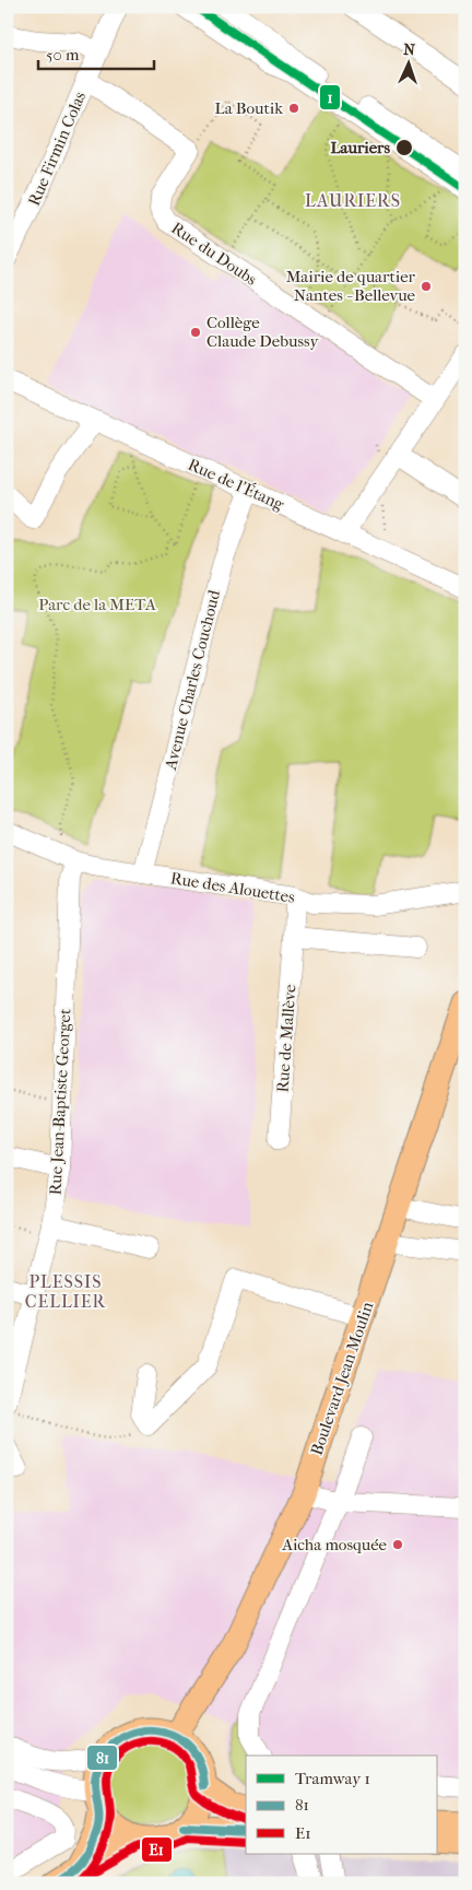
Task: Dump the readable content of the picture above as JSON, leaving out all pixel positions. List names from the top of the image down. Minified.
{"streets":{"main road":["Boulevard Jean Moulin"],"street":["Rue Firmin Colas","Rue du Doubs","Rue de l'Étang","Avenue Charles Couchoud","Rue des Alouettes","Rue de Mallève","Rue Jean-Baptiste Georget"]},"crossings":[["Rue de l'Étang","Avenue Charles Couchoud"],["Avenue Charles Couchoud","Rue des Alouettes"],["Rue des Alouettes","Rue de Mallève"],["Rue des Alouettes","Rue Jean-Baptiste Georget"]],"districts":["LAURIERS","PLESSIS CELLIER"],"parks":["Parc de la META"],"places":["La Boutik","Lauriers","Mairie de quartier Nantes - Bellevue","Collège Claude Debussy","Aicha mosquée"],"lines":["tram line 1","transit line 81","transit line E1"],"legend":["Tramway 1","81","E1"],"scale_bar":"50 m","north":"top"}
